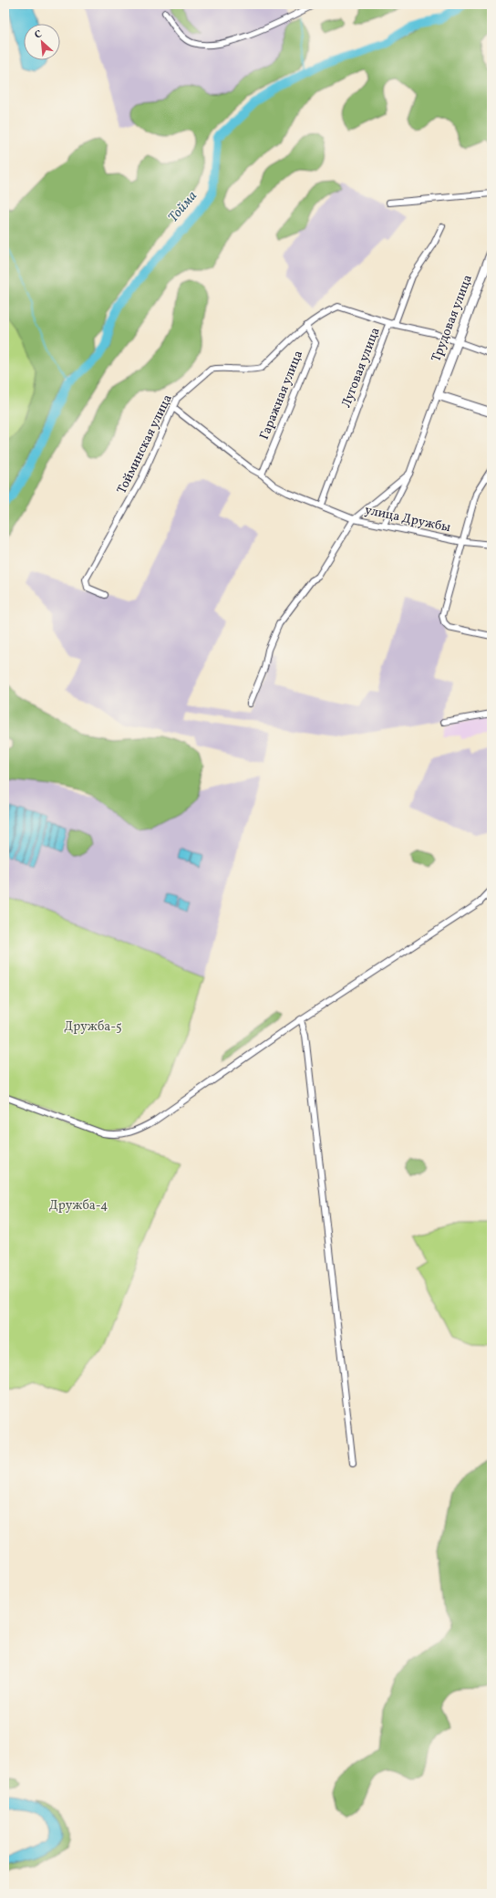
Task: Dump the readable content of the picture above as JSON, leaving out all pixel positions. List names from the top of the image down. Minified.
{"streets":{"street":["Трудовая улица","Луговая улица","Гаражная улица","Тойминская улица","улица Дружбы"]},"crossings":[["Трудовая улица","Тойминская улица"],["Луговая улица","Тойминская улица"],["Луговая улица","улица Дружбы"],["Гаражная улица","Тойминская улица"],["Гаражная улица","улица Дружбы"],["Тойминская улица","улица Дружбы"]],"water":["Тойма"],"parks":["Дружба-5","Дружба-4"],"north":"top left"}
